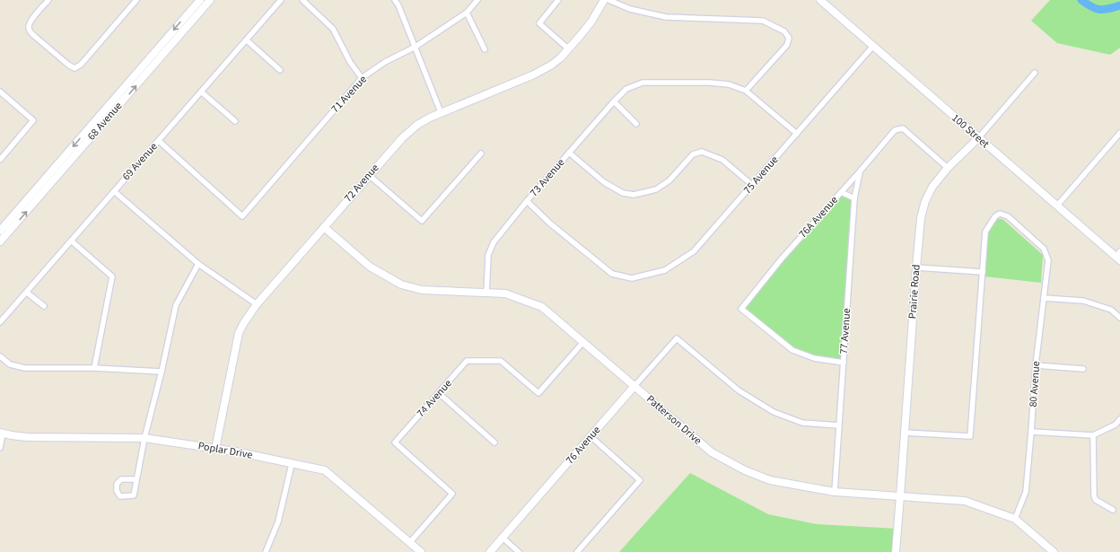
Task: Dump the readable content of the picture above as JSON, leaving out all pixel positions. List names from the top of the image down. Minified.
{"streets":{"street":["71 Avenue","68 Avenue","100 Street","69 Avenue","75 Avenue","73 Avenue","72 Avenue","76A Avenue","Prairie Road","77 Avenue","80 Avenue","74 Avenue","Patterson Drive","76 Avenue","Poplar Drive"]},"crossings":[["71 Avenue","69 Avenue"],["100 Street","75 Avenue"],["100 Street","Prairie Road"],["75 Avenue","73 Avenue"],["73 Avenue","Patterson Drive"],["72 Avenue","Patterson Drive"],["72 Avenue","Poplar Drive"],["76A Avenue","Prairie Road"],["76A Avenue","77 Avenue"],["Prairie Road","Patterson Drive"],["77 Avenue","Patterson Drive"],["77 Avenue","76 Avenue"],["80 Avenue","Patterson Drive"],["74 Avenue","Patterson Drive"],["74 Avenue","Poplar Drive"],["Patterson Drive","76 Avenue"]]}
